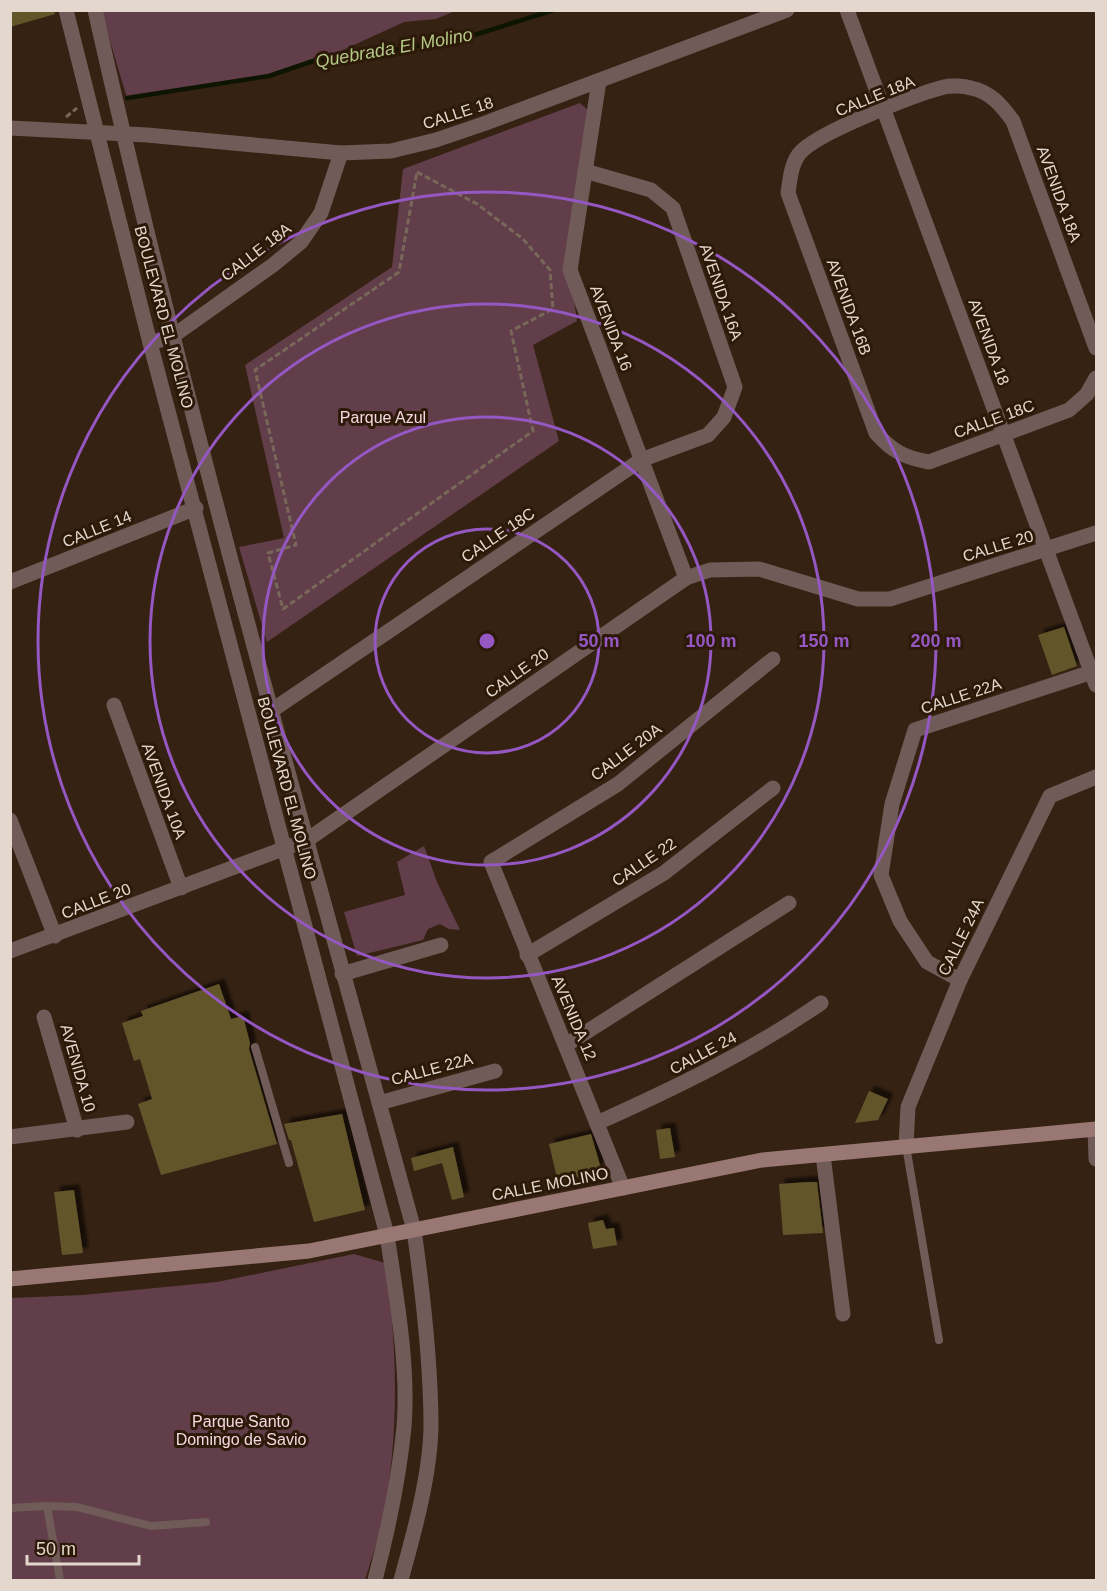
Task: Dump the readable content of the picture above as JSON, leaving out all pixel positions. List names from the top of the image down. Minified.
{"streets":{"main road":["CALLE MOLINO"],"street":["CALLE 18A","CALLE 18","AVENIDA 18A","AVENIDA 16A","AVENIDA 16B","BOULEVARD EL MOLINO","AVENIDA 16","AVENIDA 18","CALLE 18C","CALLE 14","CALLE 20","CALLE 22A","CALLE 20A","AVENIDA 10A","CALLE 22","CALLE 24A","AVENIDA 12","CALLE 24","AVENIDA 10"]},"crossings":[["CALLE 18A","CALLE 18"],["CALLE 18A","AVENIDA 18A"],["CALLE 18A","AVENIDA 16B"],["CALLE 18A","BOULEVARD EL MOLINO"],["CALLE 18A","AVENIDA 18"],["CALLE 18","BOULEVARD EL MOLINO"],["CALLE 18","AVENIDA 16"],["AVENIDA 16A","AVENIDA 16"],["AVENIDA 16A","CALLE 18C"],["AVENIDA 16B","CALLE 18C"],["BOULEVARD EL MOLINO","CALLE 18C"],["BOULEVARD EL MOLINO","CALLE 14"],["BOULEVARD EL MOLINO","CALLE 20"],["BOULEVARD EL MOLINO","CALLE 22A"],["BOULEVARD EL MOLINO","CALLE MOLINO"],["AVENIDA 16","CALLE 18C"],["AVENIDA 16","CALLE 20"],["AVENIDA 18","CALLE 18C"],["AVENIDA 18","CALLE 20"],["AVENIDA 18","CALLE 22A"],["CALLE 20","AVENIDA 10A"],["CALLE 22A","CALLE 24A"],["CALLE 20A","AVENIDA 12"],["CALLE 22","AVENIDA 12"],["CALLE 24A","CALLE MOLINO"],["AVENIDA 12","CALLE 24"],["AVENIDA 12","CALLE MOLINO"]],"water":["Quebrada El Molino"],"parks":["Parque Azul","Parque Santo Domingo de Savio"],"scale_bar":"50 m","rings":["50 m","100 m","150 m","200 m"]}
